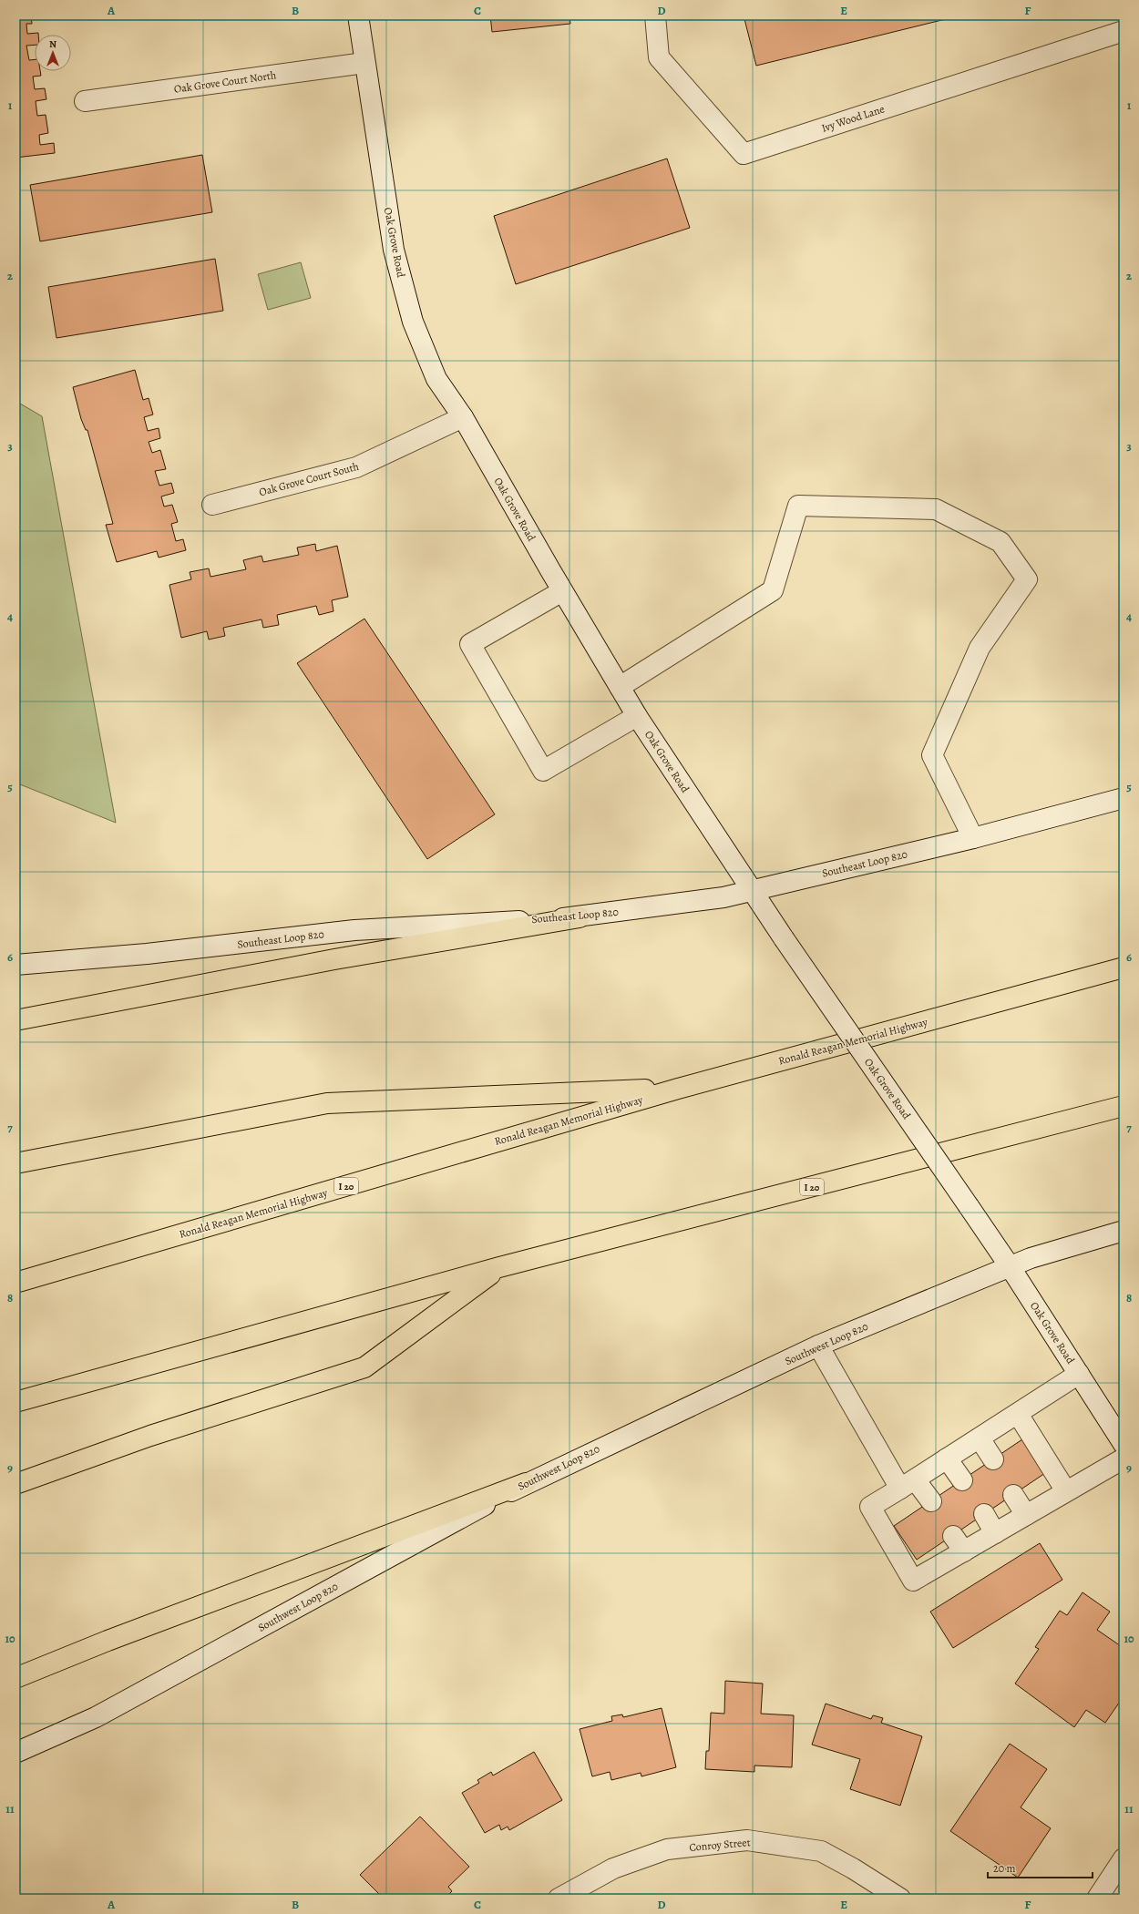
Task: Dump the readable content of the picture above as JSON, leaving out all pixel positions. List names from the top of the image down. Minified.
{"streets":{"highway":["Ronald Reagan Memorial Highway","I 20"],"main road":["Oak Grove Court North","Ivy Wood Lane","Oak Grove Road","Oak Grove Court South","Southeast Loop 820","Southwest Loop 820","Conroy Street"]},"crossings":[["Oak Grove Court North","Oak Grove Road"],["Oak Grove Road","Oak Grove Court South"],["Oak Grove Road","Southeast Loop 820"],["Oak Grove Road","Southwest Loop 820"]],"scale_bar":"20 m","north":"top","grid":{"columns":["A","B","C","D","E","F"],"rows":["1","2","3","4","5","6","7","8","9","10","11"]}}
